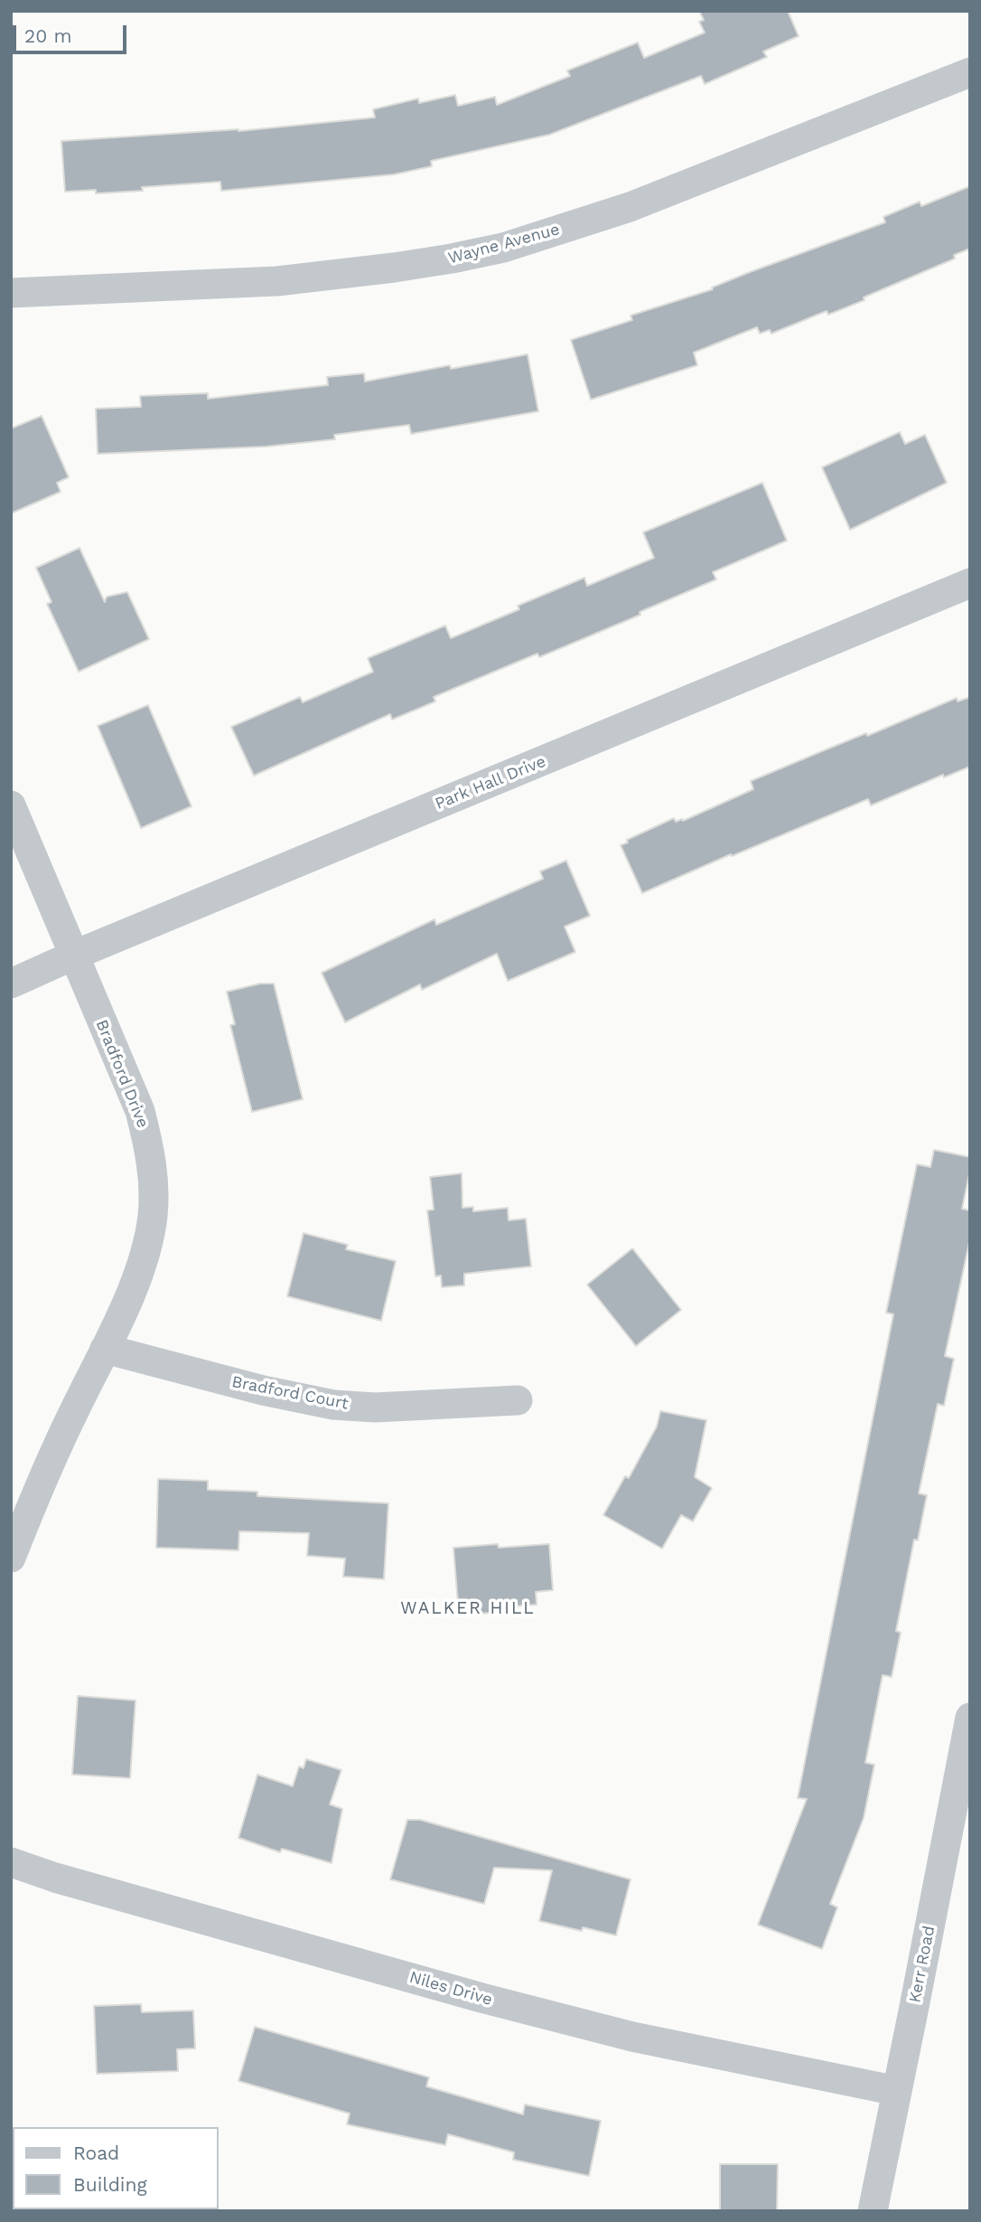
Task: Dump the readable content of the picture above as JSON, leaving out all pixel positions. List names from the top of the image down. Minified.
{"streets":{"street":["Wayne Avenue","Park Hall Drive","Bradford Drive","Bradford Court","Kerr Road","Niles Drive"]},"crossings":[["Park Hall Drive","Bradford Drive"],["Bradford Drive","Bradford Court"],["Kerr Road","Niles Drive"]],"districts":["WALKER HILL"],"legend":["Road","Building"],"scale_bar":"20 m"}
